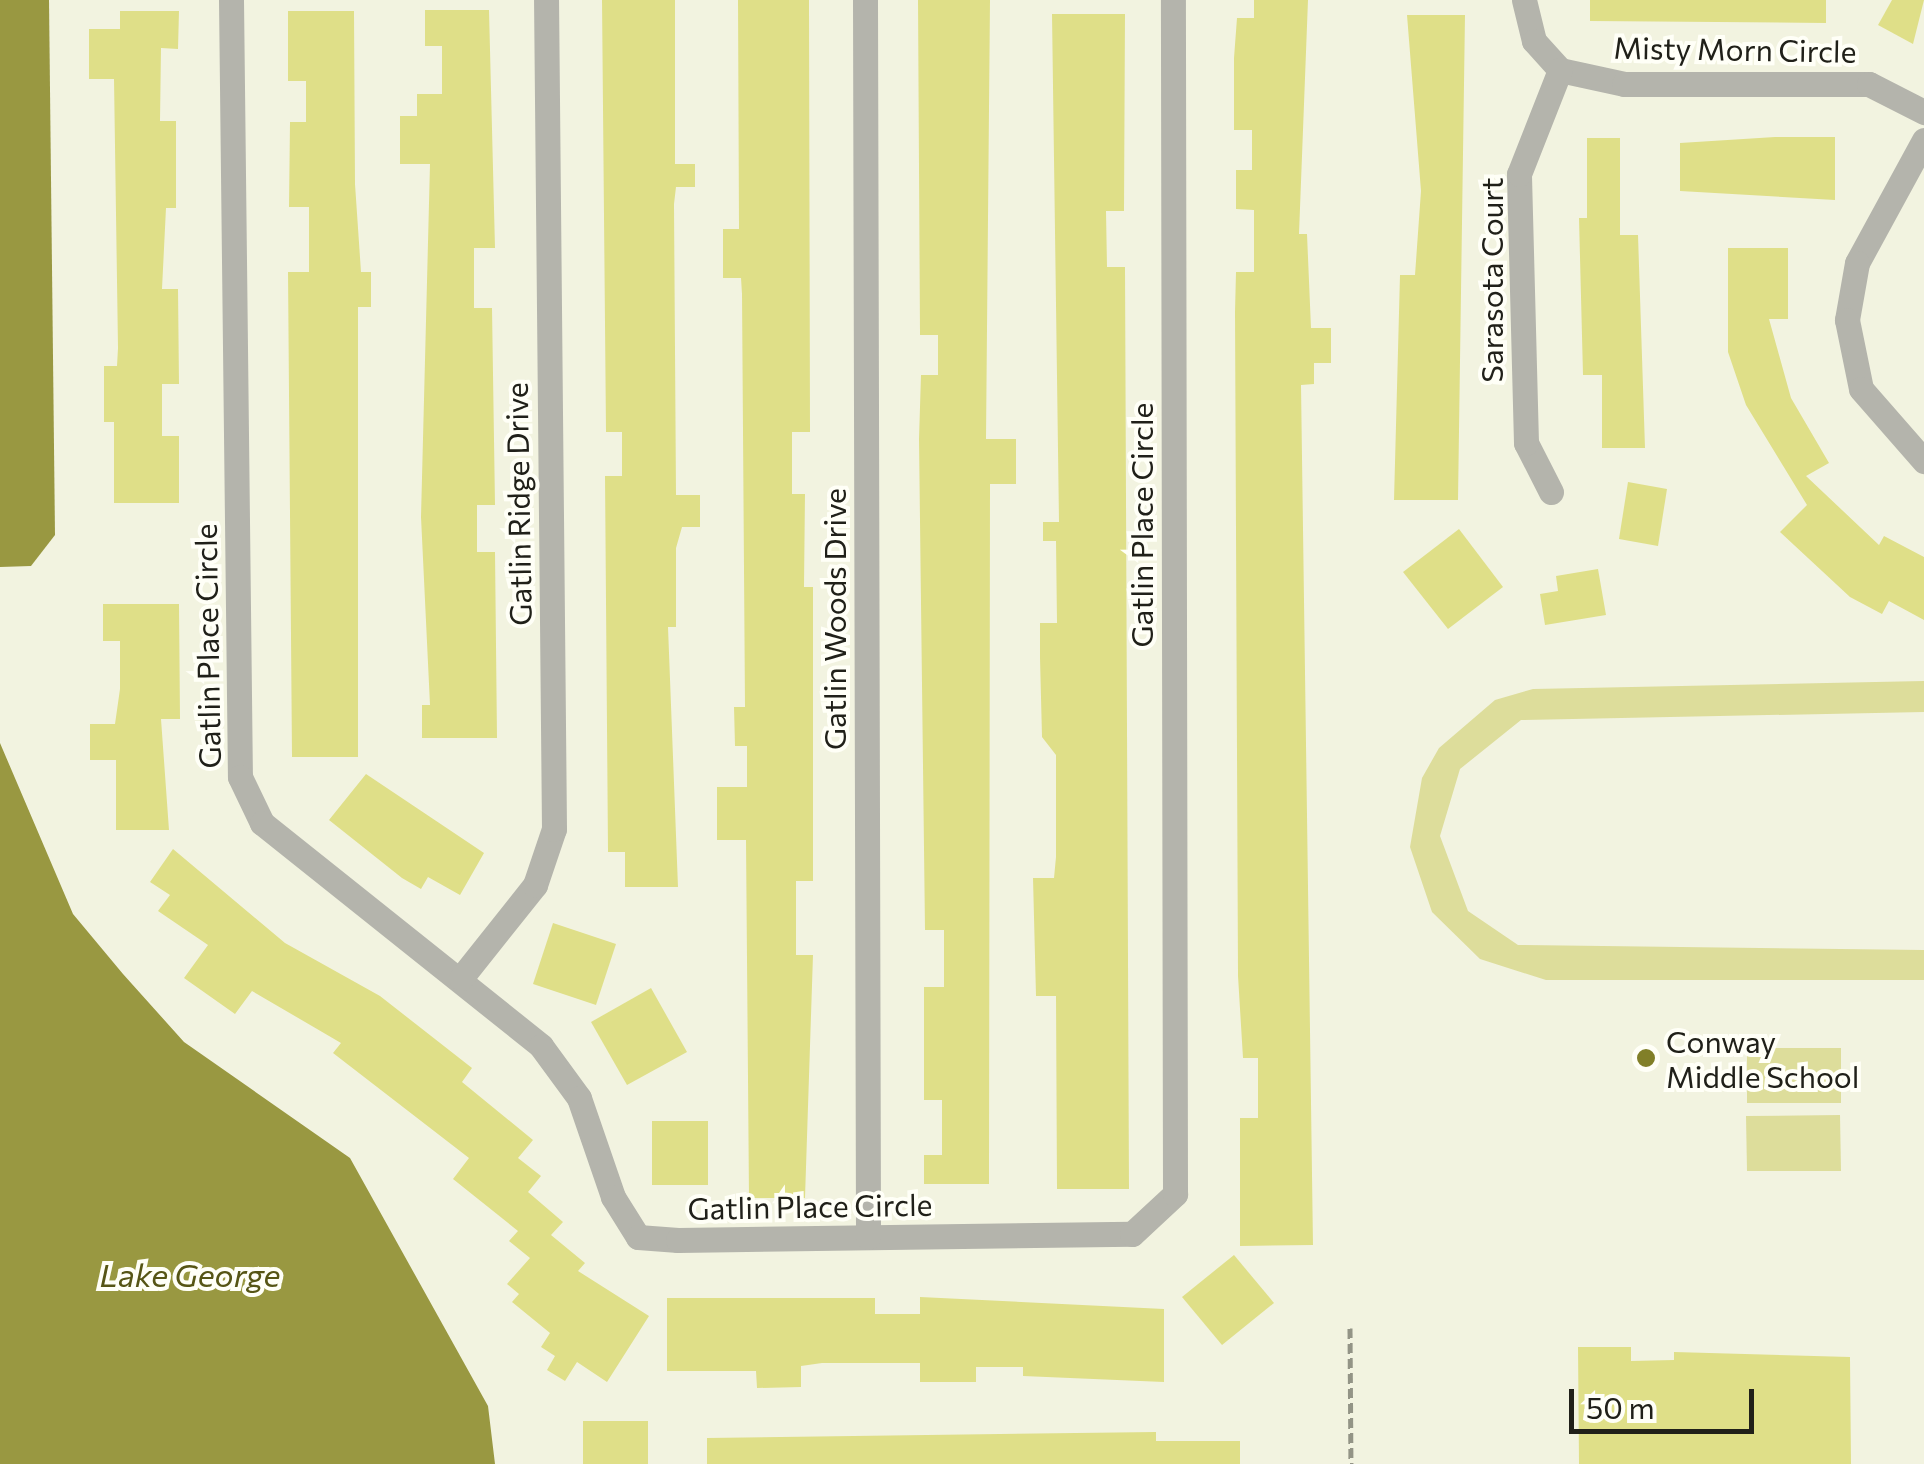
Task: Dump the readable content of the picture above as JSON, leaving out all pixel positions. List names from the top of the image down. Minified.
{"streets":{"street":["Misty Morn Circle","Sarasota Court","Gatlin Ridge Drive","Gatlin Place Circle","Gatlin Woods Drive"]},"crossings":[["Misty Morn Circle","Sarasota Court"],["Gatlin Ridge Drive","Gatlin Place Circle"],["Gatlin Place Circle","Gatlin Woods Drive"]],"water":["Lake George"],"places":["Conway Middle School"],"scale_bar":"50 m"}
